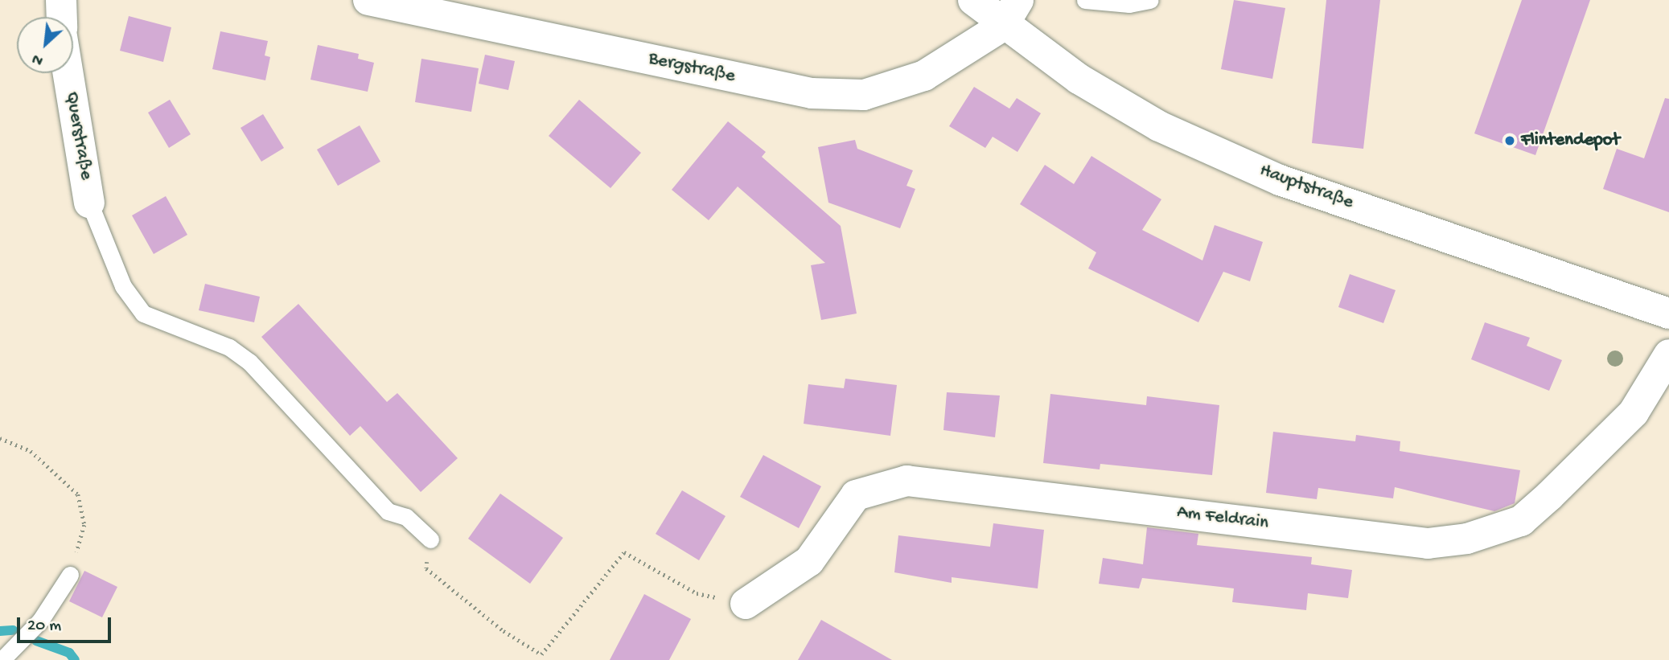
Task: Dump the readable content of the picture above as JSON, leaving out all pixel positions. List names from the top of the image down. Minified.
{"streets":{"street":["Bergstraße","Querstraße","Hauptstraße","Am Feldrain"]},"crossings":[["Bergstraße","Hauptstraße"]],"places":["Flintendepot"],"scale_bar":"20 m","north":"bottom left"}
